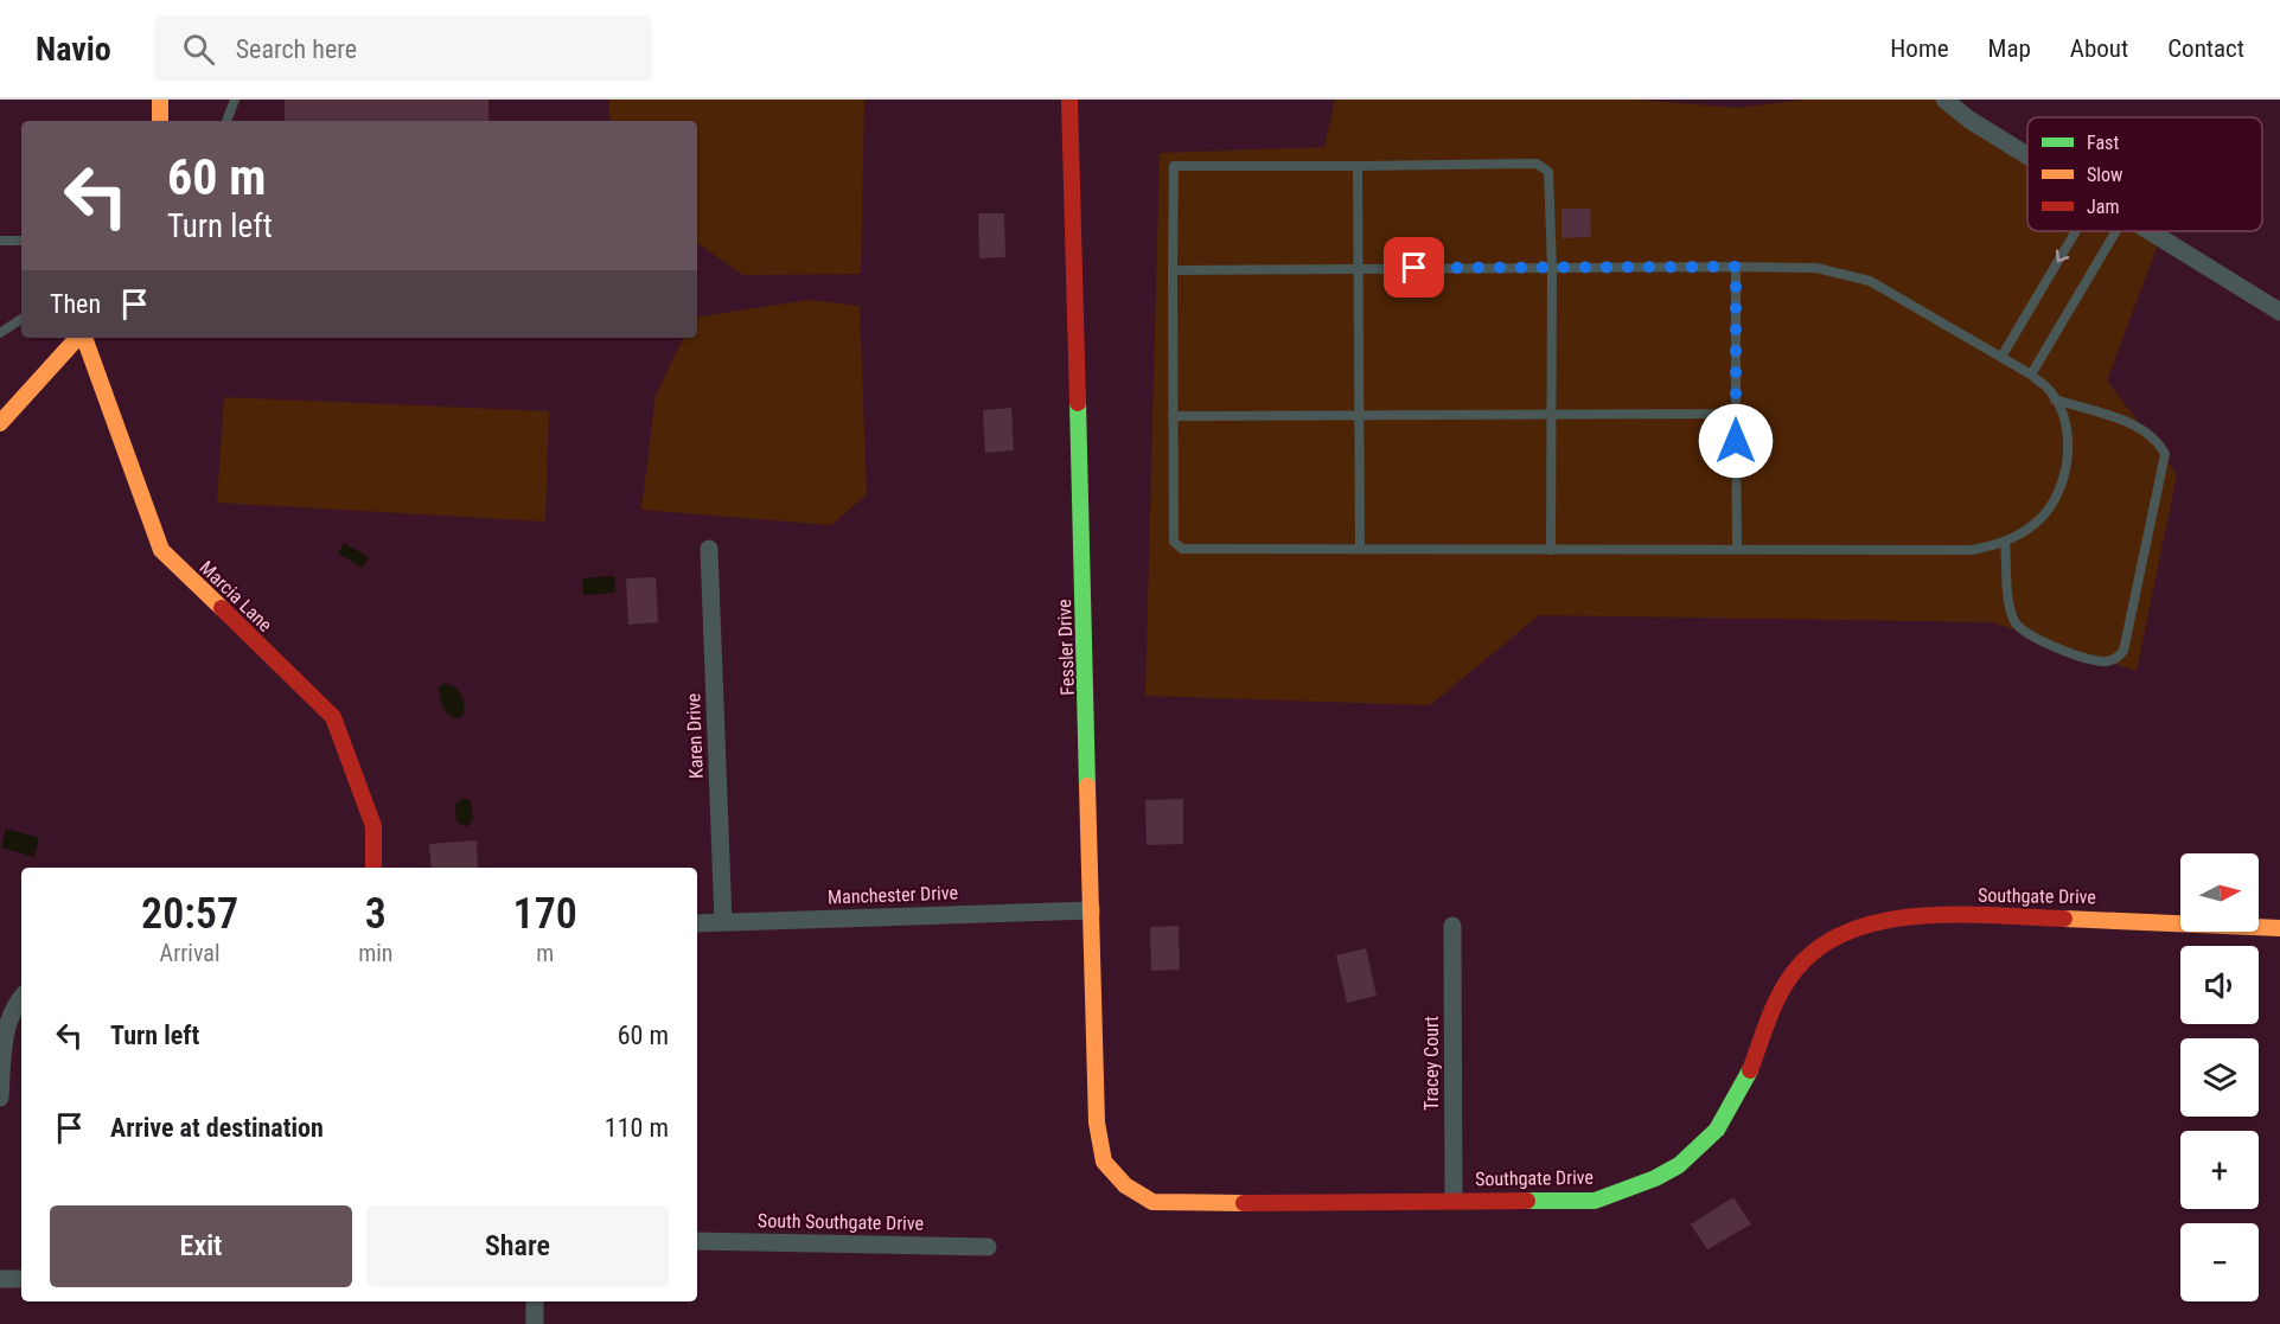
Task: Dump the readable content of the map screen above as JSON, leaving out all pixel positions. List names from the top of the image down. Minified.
{"streets":{"street":["Marcia Lane","Fessler Drive","Karen Drive","Manchester Drive","Southgate Drive","Tracey Court","South Southgate Drive"]},"crossings":[["Fessler Drive","Manchester Drive"],["Fessler Drive","Southgate Drive"],["Karen Drive","Manchester Drive"],["Southgate Drive","Tracey Court"]],"legend":["Fast","Slow","Jam"],"north":"right","page":{"header":"Navio","search":"Search here","nav":["Home","Map","About","Contact"],"turn":["60 m","Turn left"],"then":"Then","map_buttons":["+","−"],"eta":["20:57","Arrival","3","min","170","m"],"list":[{"name":"Turn left","value":"60 m"},{"name":"Arrive at destination","value":"110 m"}],"buttons":["Exit","Share"]}}
